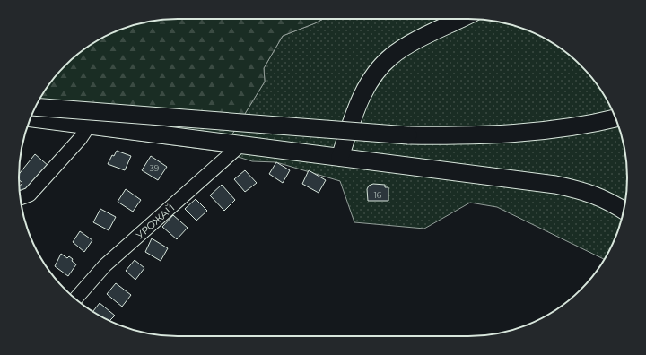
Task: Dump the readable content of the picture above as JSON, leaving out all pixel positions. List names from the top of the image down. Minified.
{"streets":{"street":["УРОЖАЙ"]},"house_numbers":["39","16"]}
